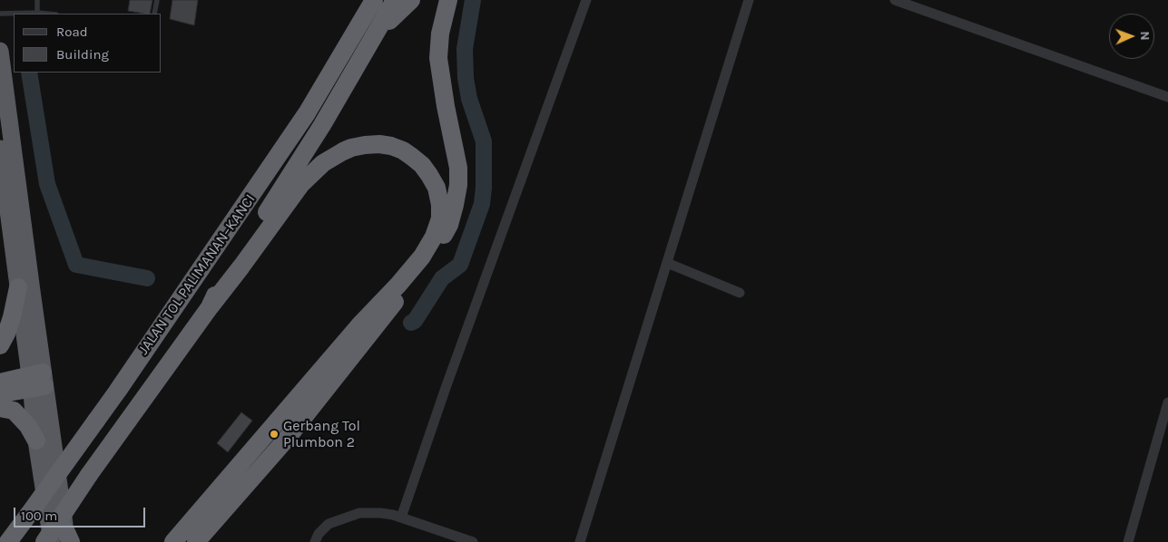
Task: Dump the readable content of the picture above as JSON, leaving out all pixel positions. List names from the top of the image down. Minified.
{"streets":{"highway":["JALAN TOL PALIMANAN–KANCI"]},"places":["Gerbang Tol Plumbon 2"],"legend":["Road","Building"],"scale_bar":"100 m","north":"right"}
